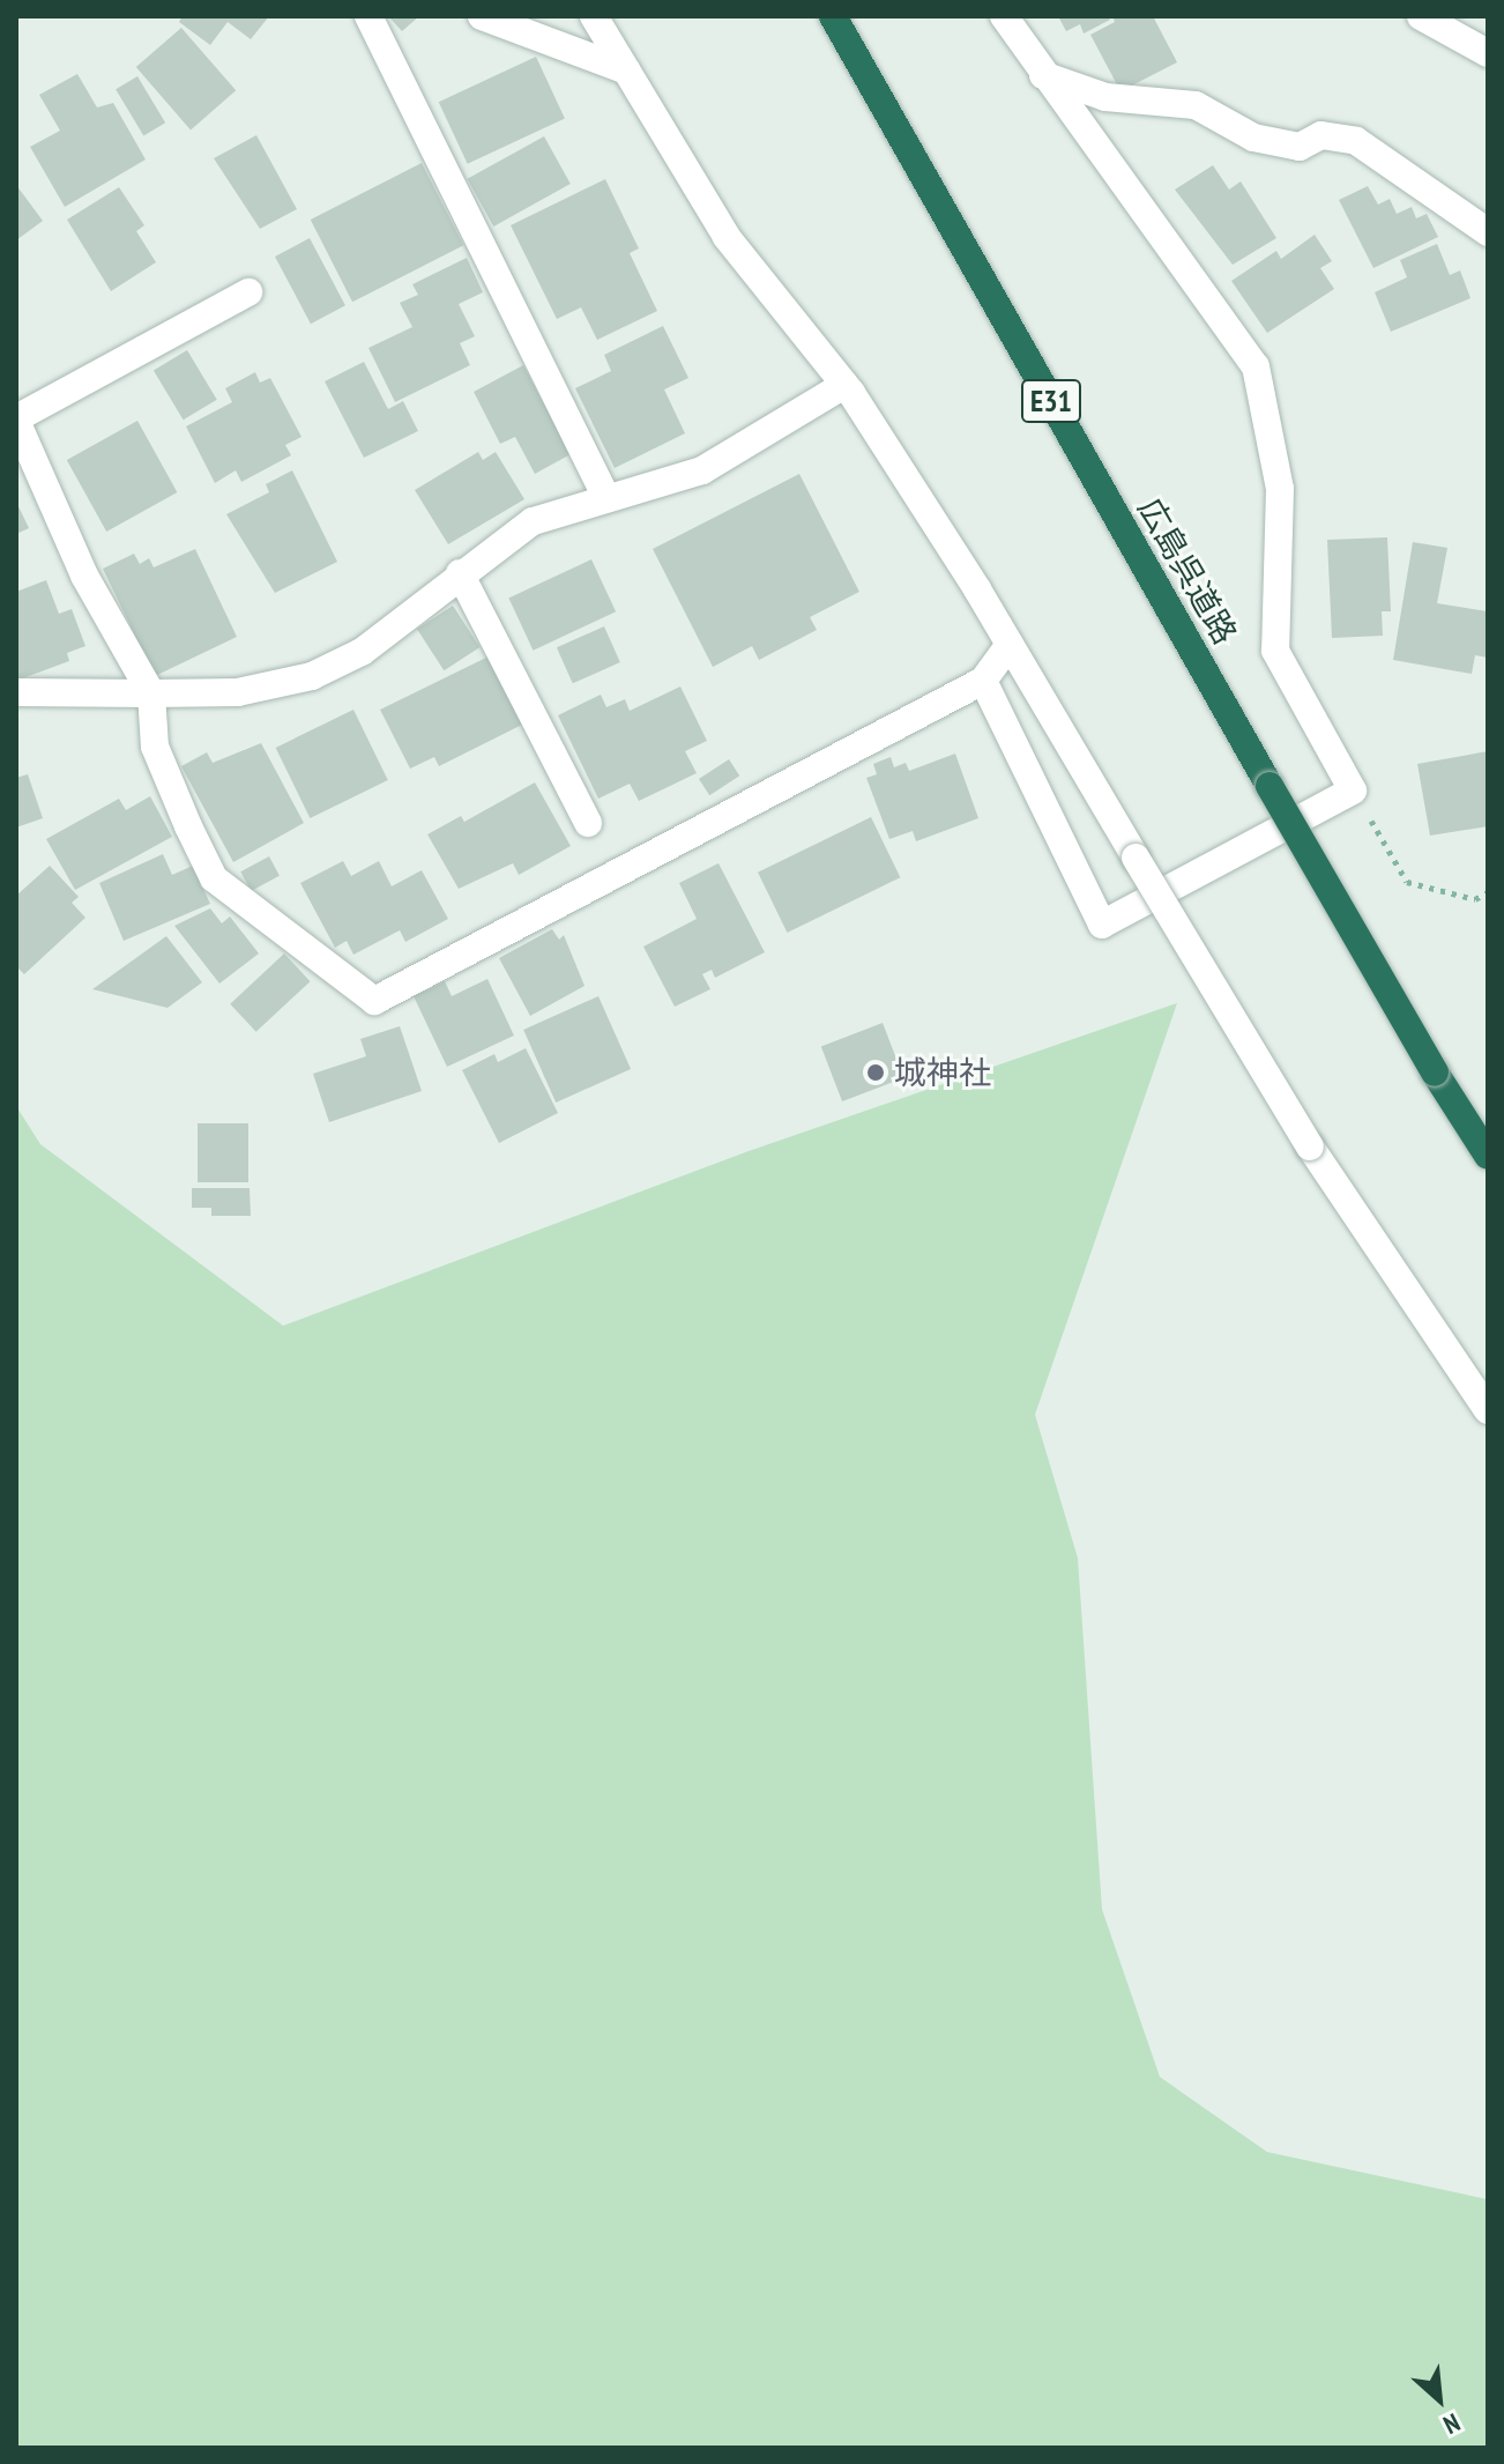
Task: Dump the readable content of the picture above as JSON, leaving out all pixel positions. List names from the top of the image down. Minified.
{"streets":{"highway":["E31","広島呉道路"]},"places":["城神社"],"north":"bottom right"}
